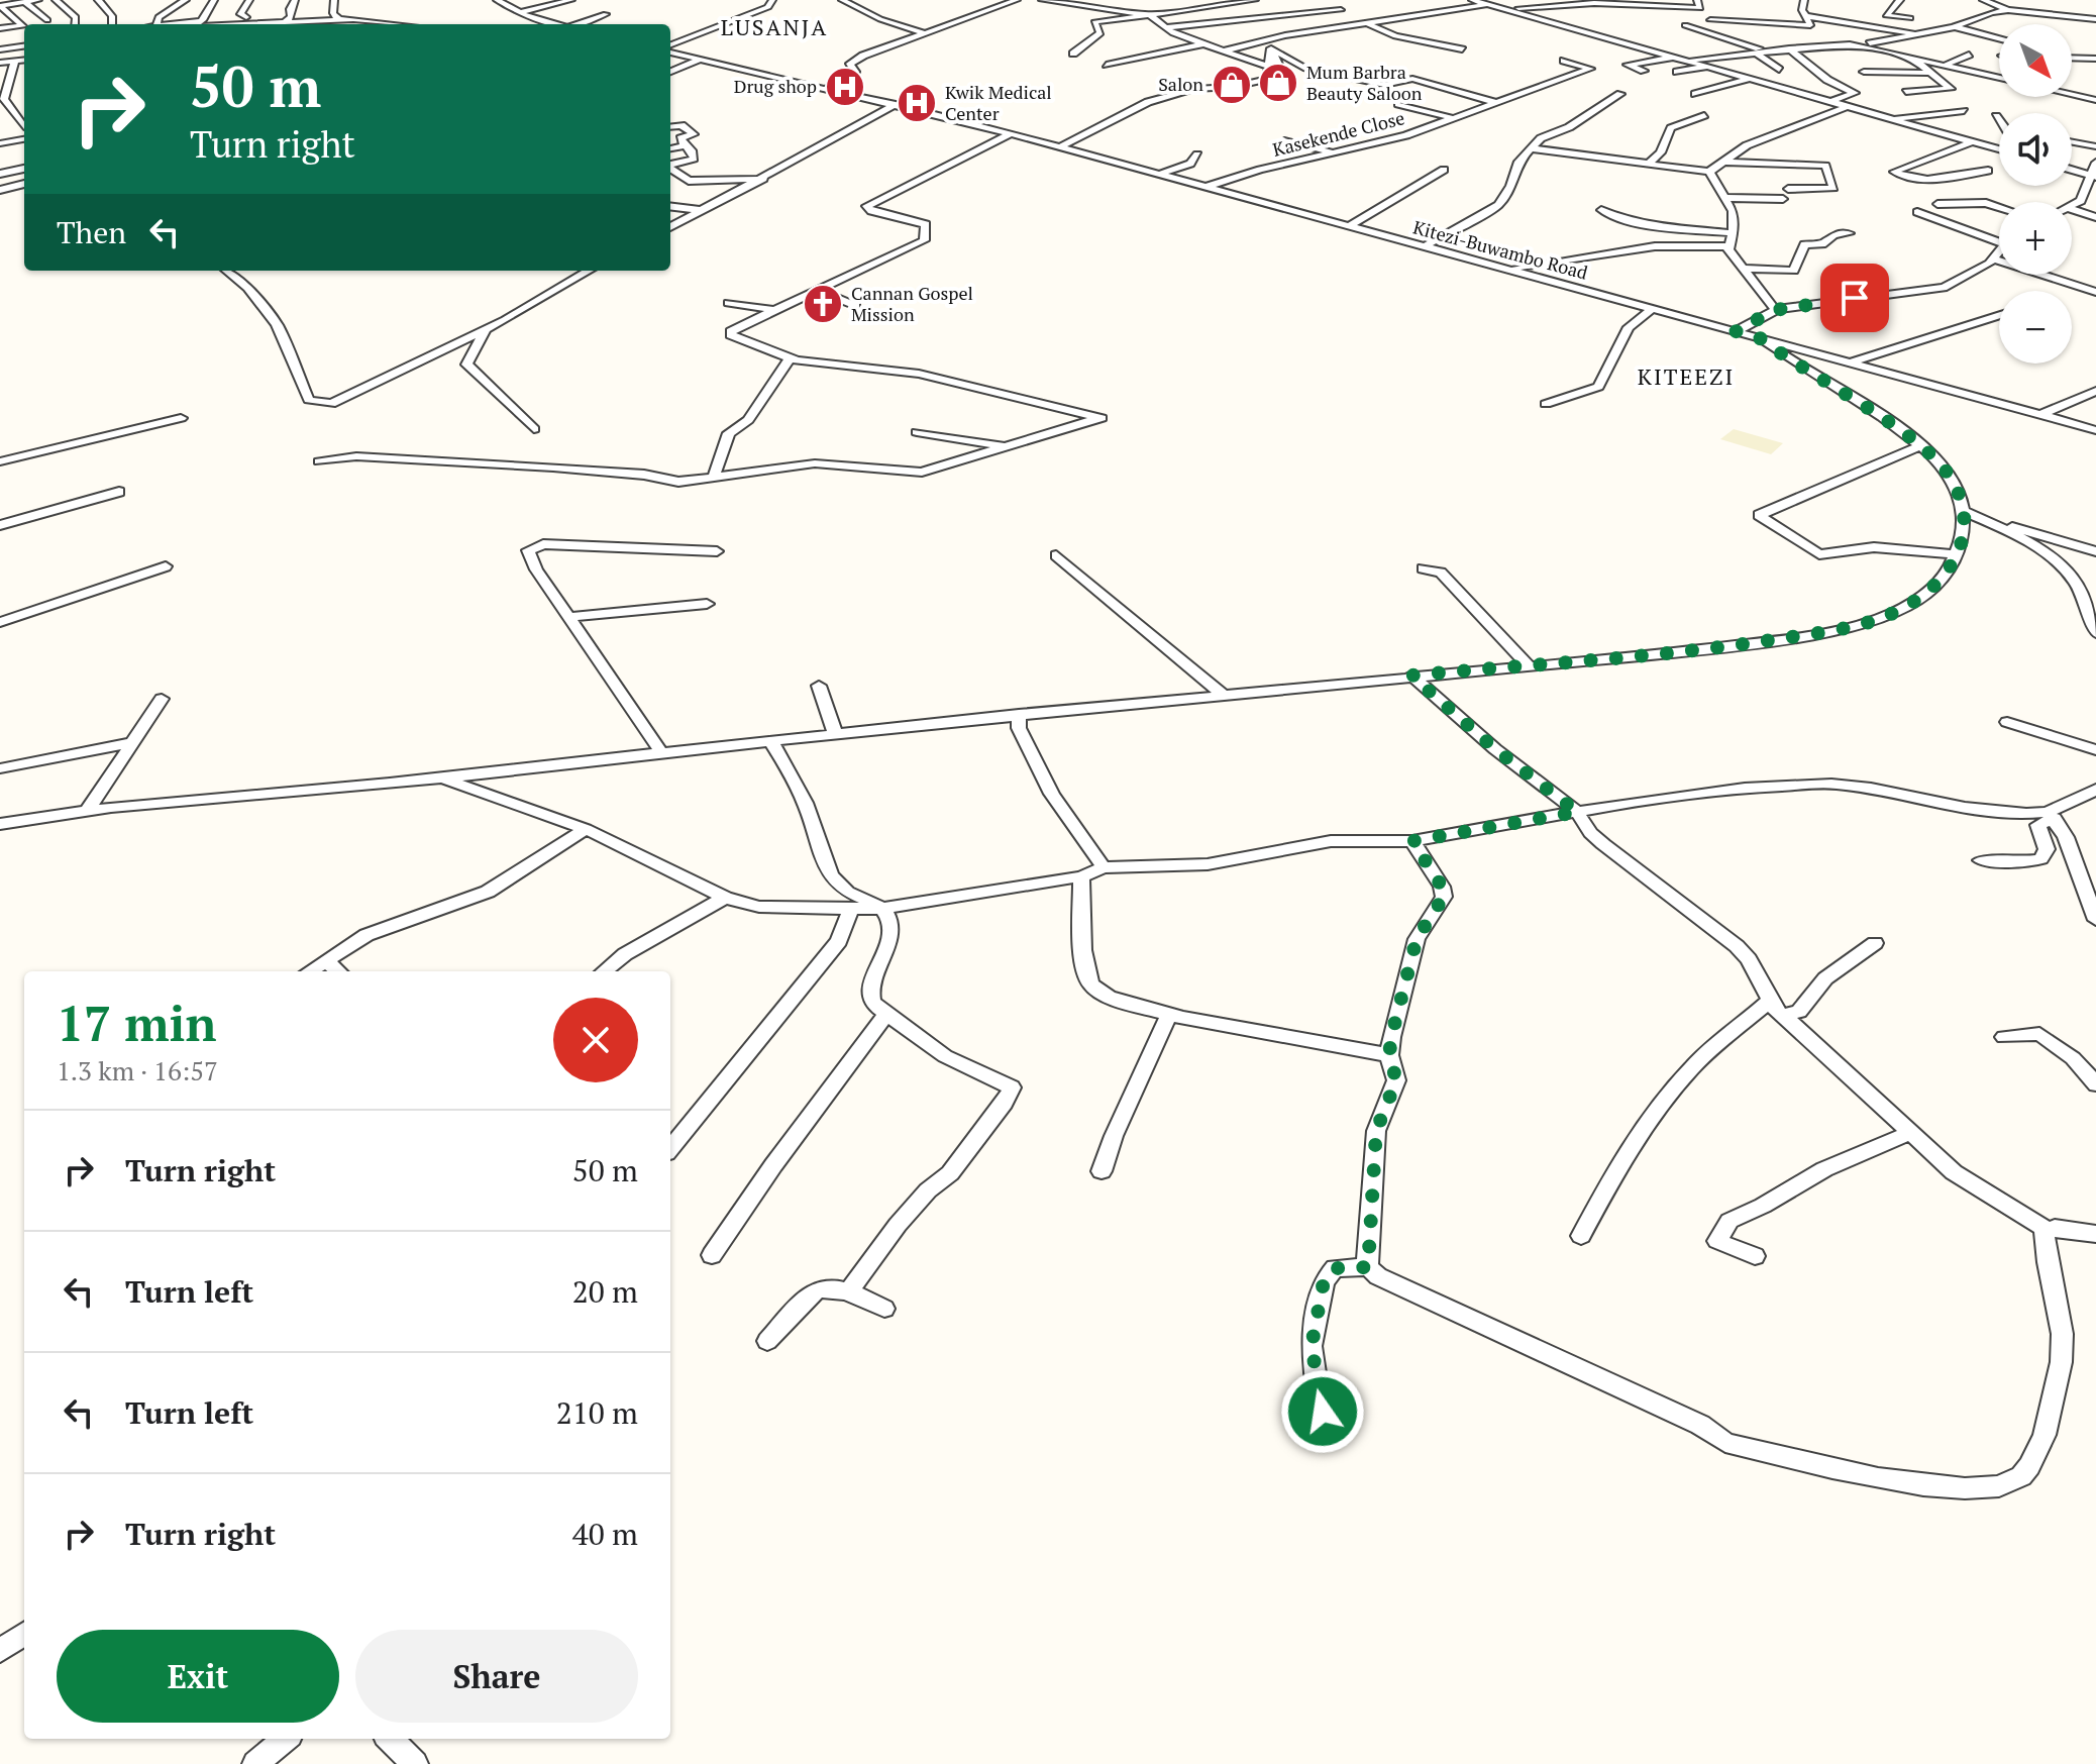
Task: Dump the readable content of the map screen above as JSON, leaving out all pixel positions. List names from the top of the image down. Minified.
{"streets":{"street":["Kasekende Close","Kitezi-Buwambo Road"]},"crossings":[["Kasekende Close","Kitezi-Buwambo Road"]],"districts":["LUSANJA","KITEEZI"],"places":{"shop":["Mum Barbra Beauty Saloon","Salon"],"hospital":["Drug shop","Kwik Medical Center"],"church":["Cannan Gospel Mission"]},"north":"bottom right","page":{"map_buttons":["+","−"],"turn":["50 m","Turn right"],"then":"Then","heading":["17 min","1.3 km · 16:57"],"list":[{"name":"Turn right","value":"50 m"},{"name":"Turn left","value":"20 m"},{"name":"Turn left","value":"210 m"},{"name":"Turn right","value":"40 m"}],"buttons":["Exit","Share"]}}
